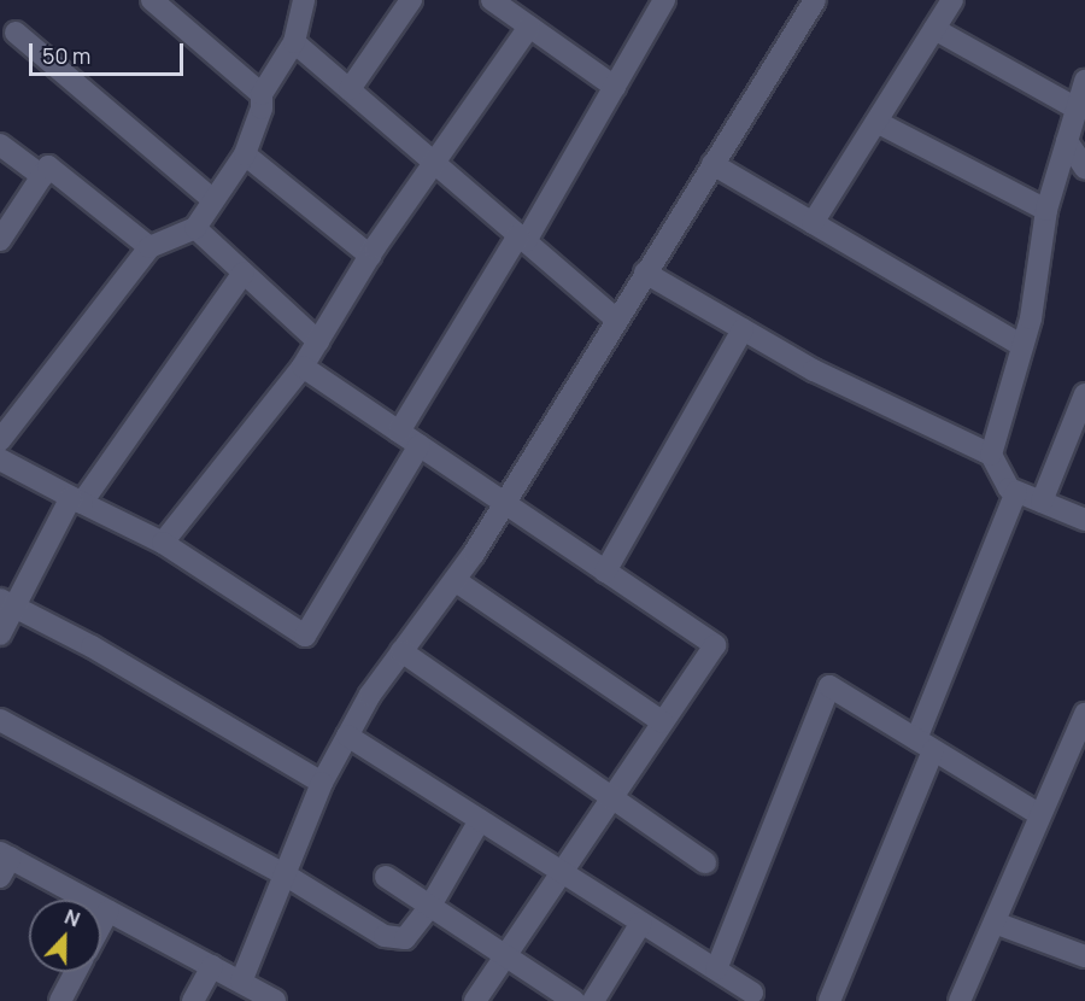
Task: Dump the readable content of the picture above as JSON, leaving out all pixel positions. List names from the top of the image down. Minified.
{"scale_bar":"50 m","north":"top"}
